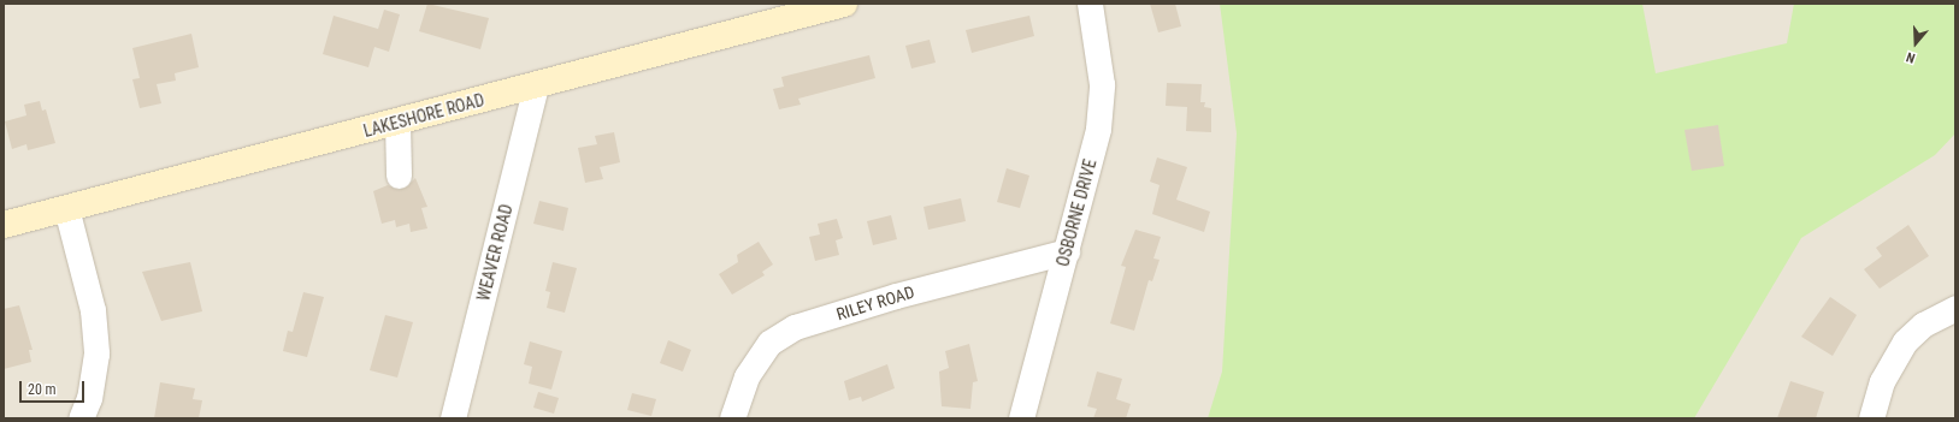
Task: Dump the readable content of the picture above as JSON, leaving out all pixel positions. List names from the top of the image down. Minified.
{"streets":{"street":["LAKESHORE ROAD","OSBORNE DRIVE","WEAVER ROAD","RILEY ROAD"]},"crossings":[["LAKESHORE ROAD","WEAVER ROAD"],["OSBORNE DRIVE","RILEY ROAD"]],"scale_bar":"20 m","north":"bottom"}
